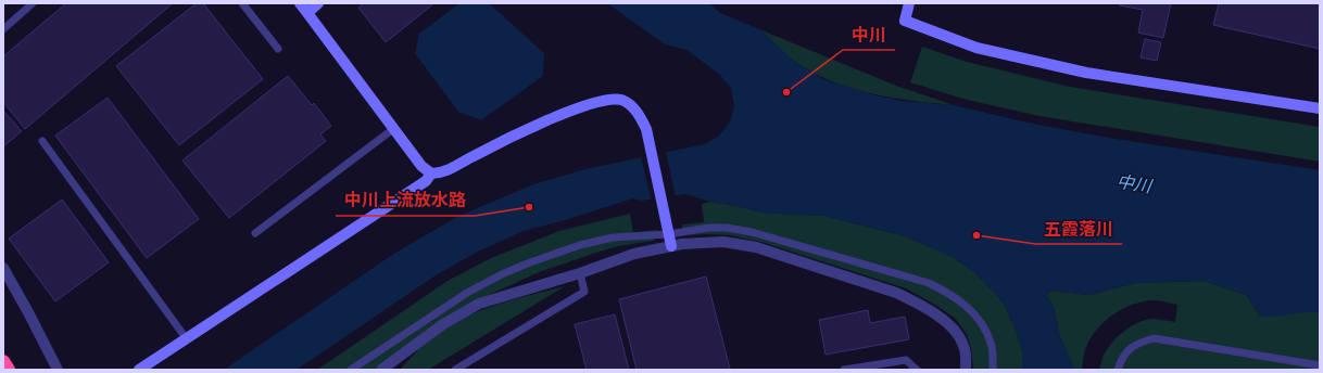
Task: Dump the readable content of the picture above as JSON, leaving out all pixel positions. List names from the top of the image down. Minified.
{"water":["中川"],"places":["中川","中川上流放水路","五霞落川"]}
